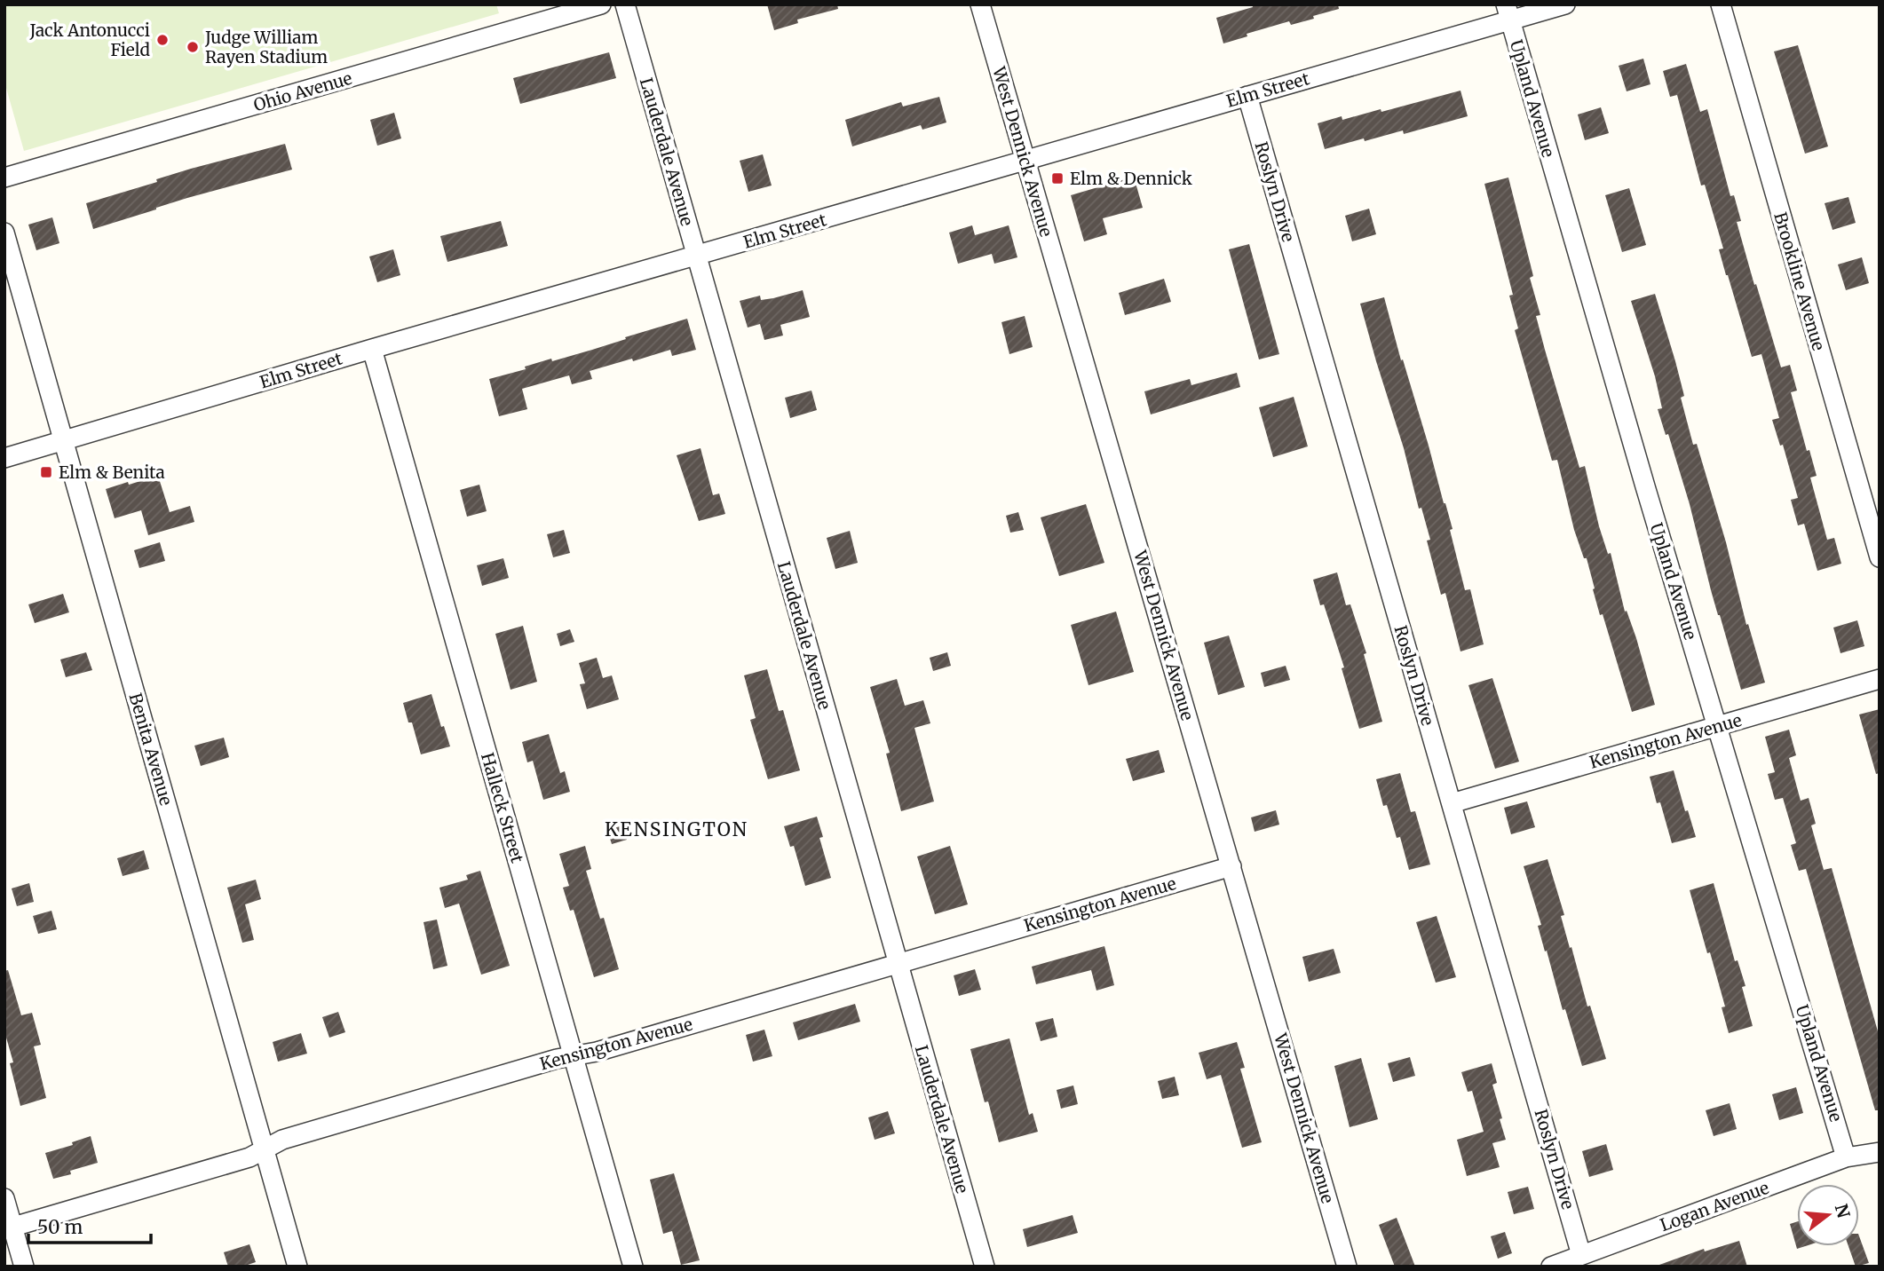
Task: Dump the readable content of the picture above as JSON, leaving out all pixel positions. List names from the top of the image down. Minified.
{"streets":{"street":["Elm Street","Ohio Avenue","Upland Avenue","Lauderdale Avenue","West Dennick Avenue","Roslyn Drive","Brookline Avenue","Kensington Avenue","Benita Avenue","Halleck Street","Logan Avenue"]},"crossings":[["Elm Street","Upland Avenue"],["Elm Street","Lauderdale Avenue"],["Elm Street","West Dennick Avenue"],["Elm Street","Roslyn Drive"],["Elm Street","Benita Avenue"],["Elm Street","Halleck Street"],["Upland Avenue","Kensington Avenue"],["Upland Avenue","Logan Avenue"],["Lauderdale Avenue","Kensington Avenue"],["West Dennick Avenue","Kensington Avenue"],["Roslyn Drive","Kensington Avenue"],["Roslyn Drive","Logan Avenue"],["Kensington Avenue","Benita Avenue"],["Kensington Avenue","Halleck Street"]],"districts":["KENSINGTON"],"places":{"other":["Jack Antonucci Field","Judge William Rayen Stadium"],"transit":["Elm & Dennick","Elm & Benita"]},"scale_bar":"50 m","north":"right"}
